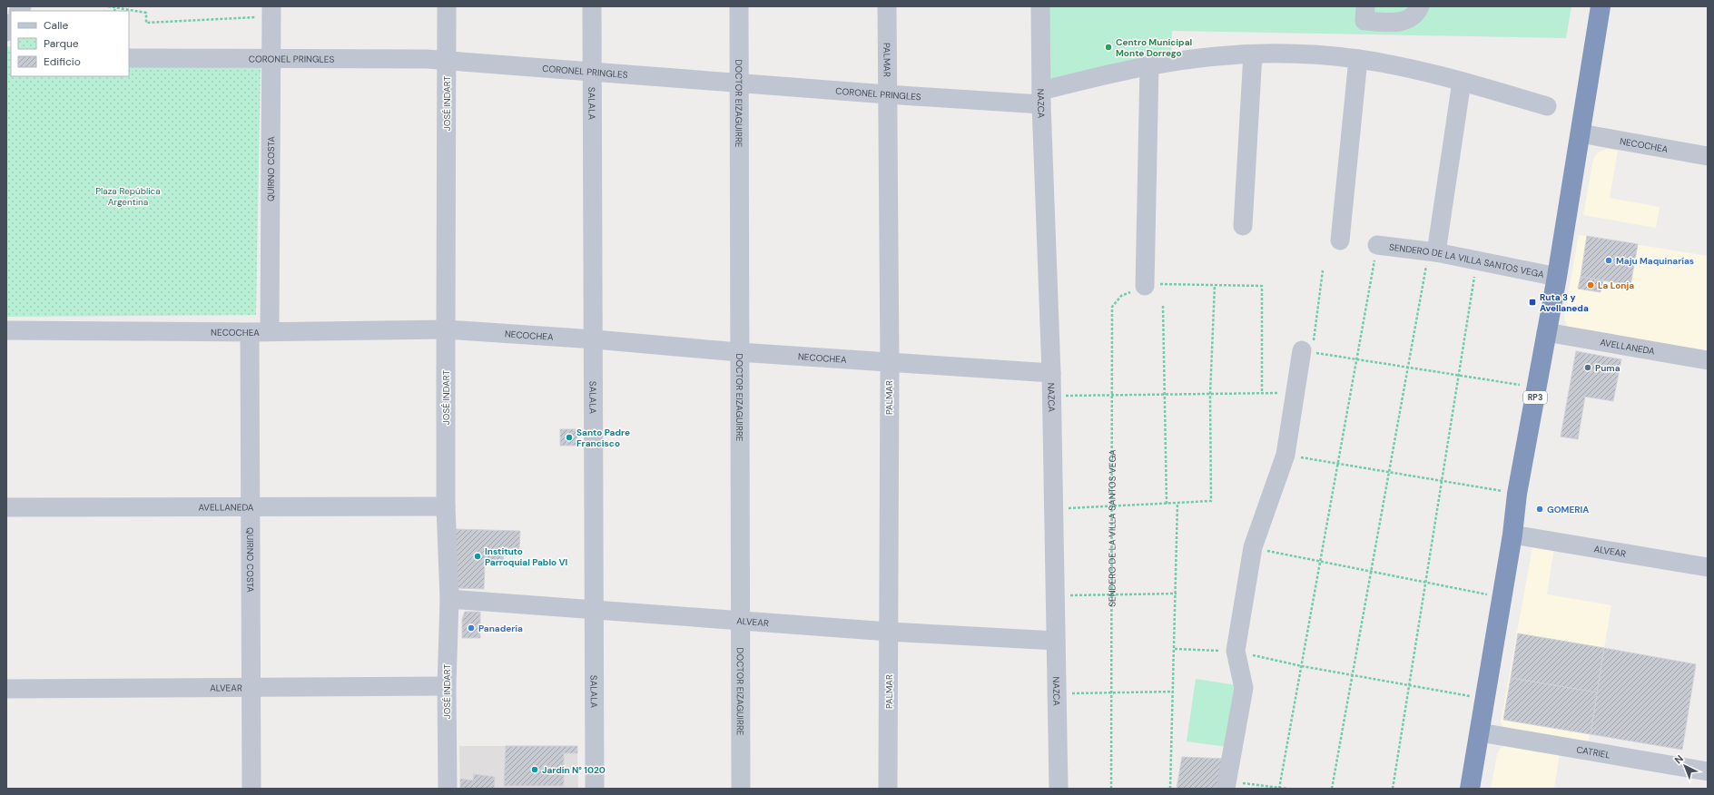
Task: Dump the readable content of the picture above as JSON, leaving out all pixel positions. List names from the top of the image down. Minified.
{"streets":{"highway":["RP3"],"street":["CORONEL PRINGLES","PALMAR","JOSÉ INDART","SALALA","DOCTOR EIZAGUIRRE","NAZCA","NECOCHEA","QUIRNO COSTA","SENDERO DE LA VILLA SANTOS VEGA","AVELLANEDA","ALVEAR","CATRIEL"]},"crossings":[["CORONEL PRINGLES","PALMAR"],["CORONEL PRINGLES","JOSÉ INDART"],["CORONEL PRINGLES","SALALA"],["CORONEL PRINGLES","DOCTOR EIZAGUIRRE"],["CORONEL PRINGLES","NAZCA"],["CORONEL PRINGLES","QUIRNO COSTA"],["PALMAR","NECOCHEA"],["PALMAR","ALVEAR"],["JOSÉ INDART","NECOCHEA"],["JOSÉ INDART","AVELLANEDA"],["JOSÉ INDART","ALVEAR"],["SALALA","NECOCHEA"],["SALALA","ALVEAR"],["DOCTOR EIZAGUIRRE","NECOCHEA"],["DOCTOR EIZAGUIRRE","ALVEAR"],["NAZCA","NECOCHEA"],["NAZCA","ALVEAR"],["NECOCHEA","QUIRNO COSTA"],["NECOCHEA","RP3"],["QUIRNO COSTA","AVELLANEDA"],["QUIRNO COSTA","ALVEAR"],["SENDERO DE LA VILLA SANTOS VEGA","RP3"],["AVELLANEDA","RP3"],["RP3","ALVEAR"],["RP3","CATRIEL"]],"parks":["Plaza República Argentina"],"places":{"other":["Centro Municipal Monte Dorrego","Maju Maquinarías","La Lonja","Puma","Santo Padre Francisco","GOMERIA","Instituto Parroquial Pablo VI","Panadería","Jardín N° 1020"],"transit":["Ruta 3 y Avellaneda"]},"legend":["Calle","Parque","Edificio"],"north":"top left"}
